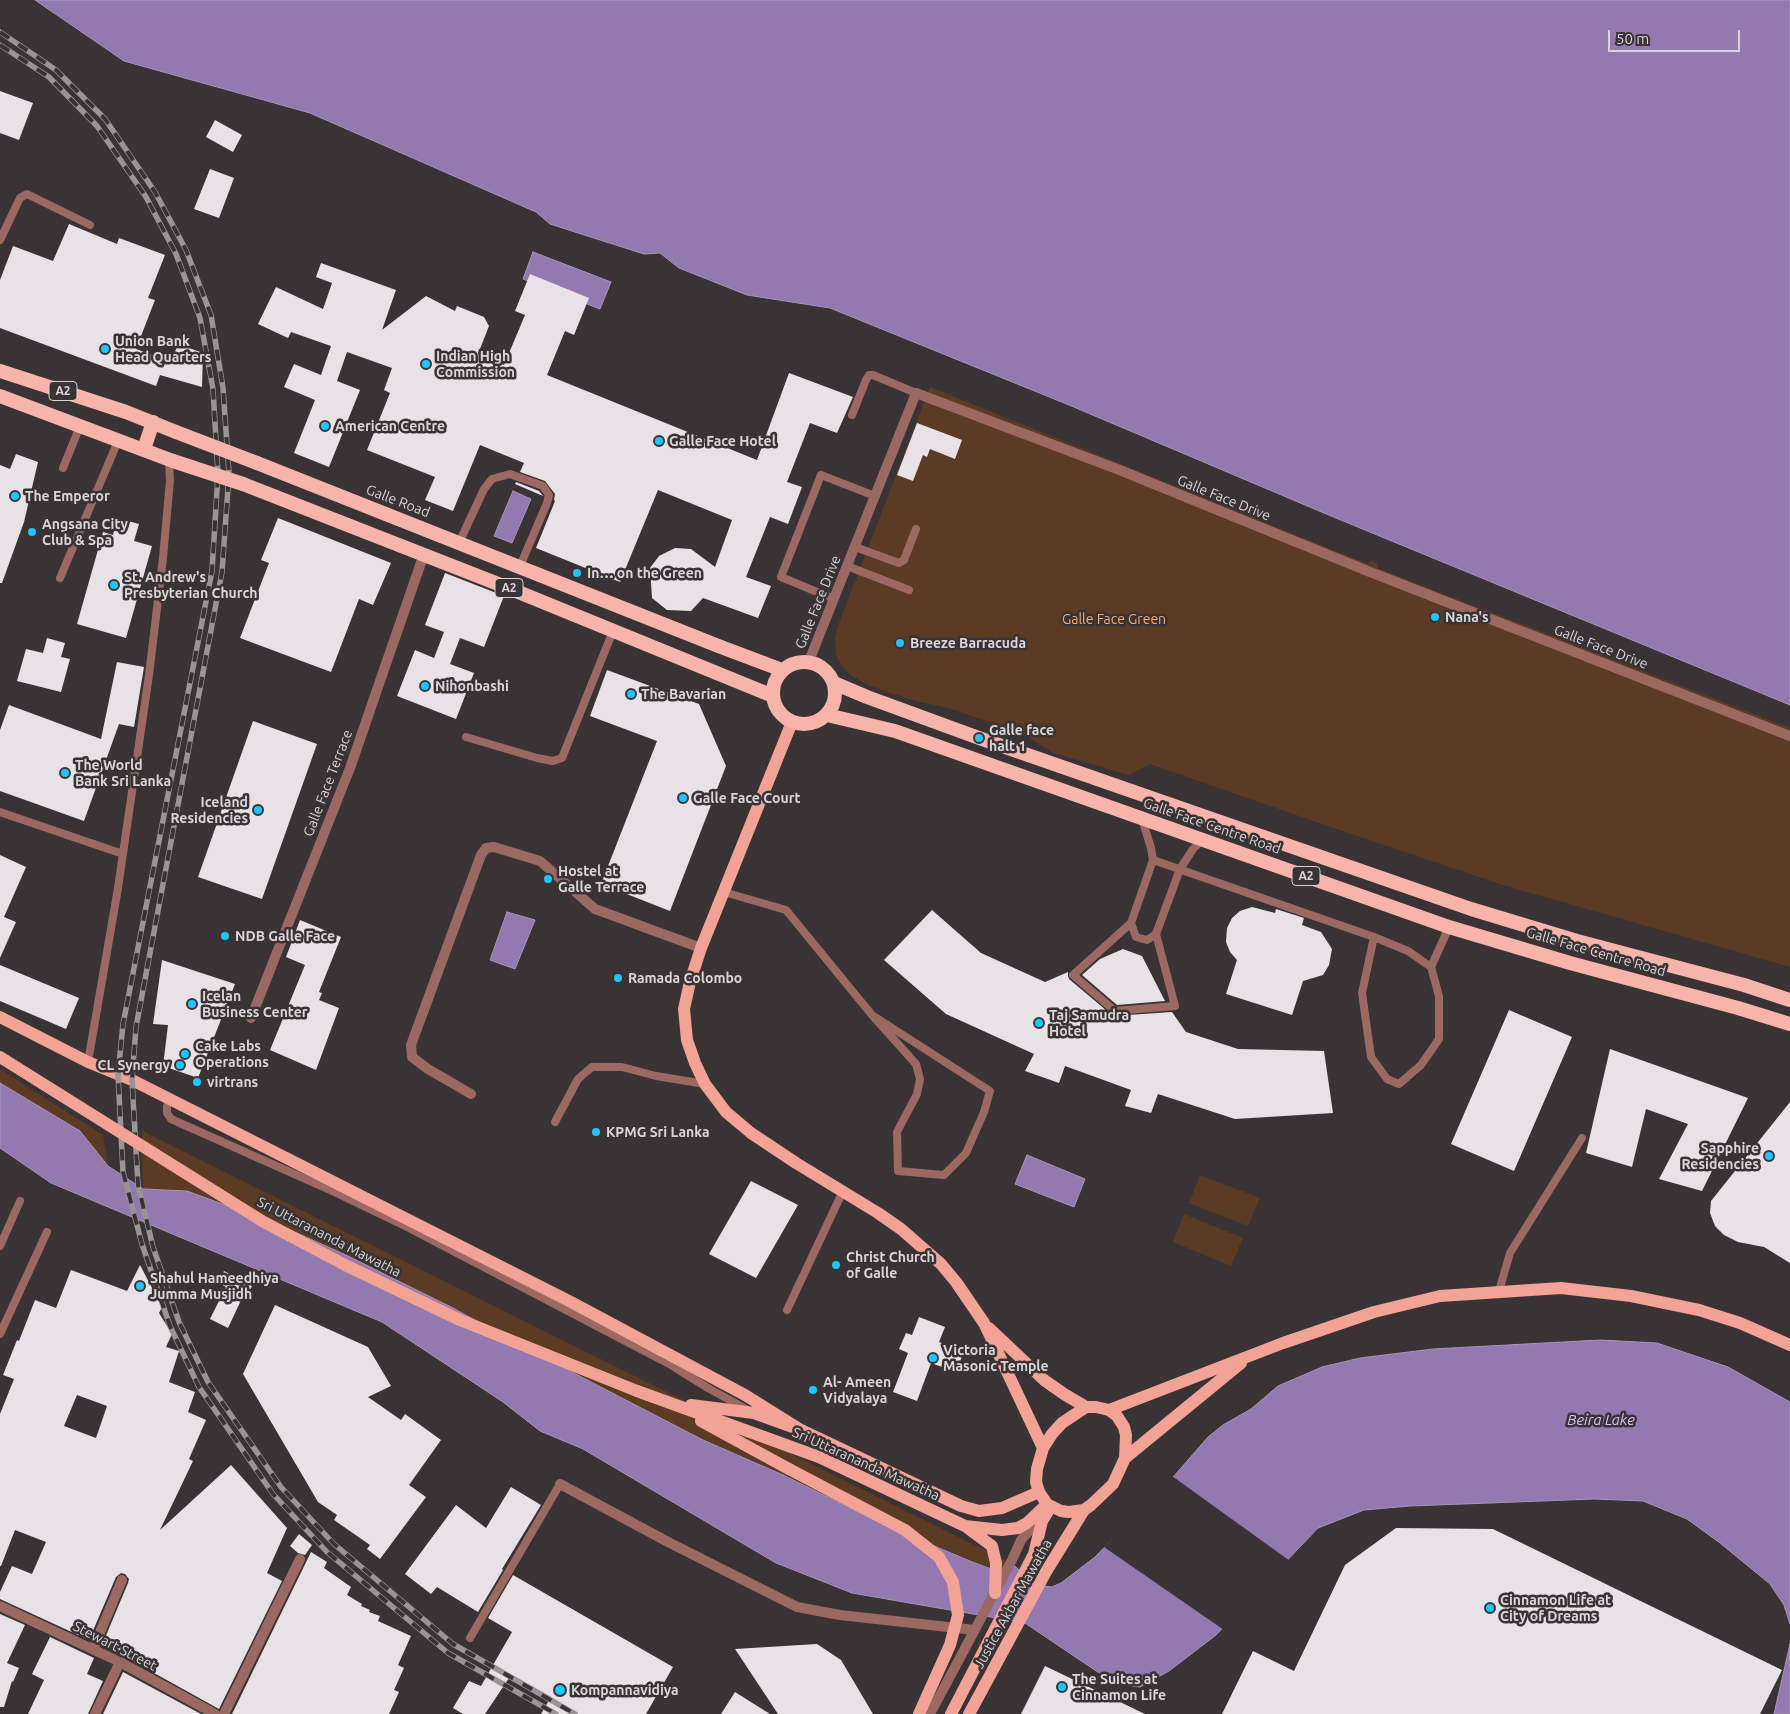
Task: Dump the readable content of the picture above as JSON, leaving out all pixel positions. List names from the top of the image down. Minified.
{"streets":{"highway":["A2","Galle Road","Galle Face Centre Road"],"main road":["Sri Uttarananda Mawatha","Justice Akbar Mawatha"],"street":["Galle Face Drive","Galle Face Terrace","Stewart Street"]},"crossings":[["A2","Galle Face Drive"],["A2","Galle Road"],["A2","Galle Face Terrace"],["A2","Galle Face Centre Road"],["Galle Face Drive","Galle Road"],["Galle Face Drive","Galle Face Centre Road"],["Galle Road","Galle Face Centre Road"],["Sri Uttarananda Mawatha","Justice Akbar Mawatha"]],"water":["Beira Lake"],"parks":["Galle Face Green"],"places":["Union Bank Head Quarters","Indian High Commission","American Centre","Galle Face Hotel","The Emperor","Angsana City Club & Spa","In… on the Green","St. Andrew's Presbyterian Church","Nana's","Breeze Barracuda","Nihonbashi","The Bavarian","Galle face halt 1","The World Bank Sri Lanka","Galle Face Court","Iceland Residencies","Hostel at Galle Terrace","NDB Galle Face","Ramada Colombo","Icelan Business Center","Taj Samudra Hotel","Cake Labs Operations","CL Synergy","virtrans","KPMG Sri Lanka","Sapphire Residencies","Christ Church of Galle","Shahul Hameedhiya Jumma Musjidh","Victoria Masonic Temple","Al- Ameen Vidyalaya","Cinnamon Life at City of Dreams","The Suites at Cinnamon Life","Kompannavidiya"],"scale_bar":"50 m"}
